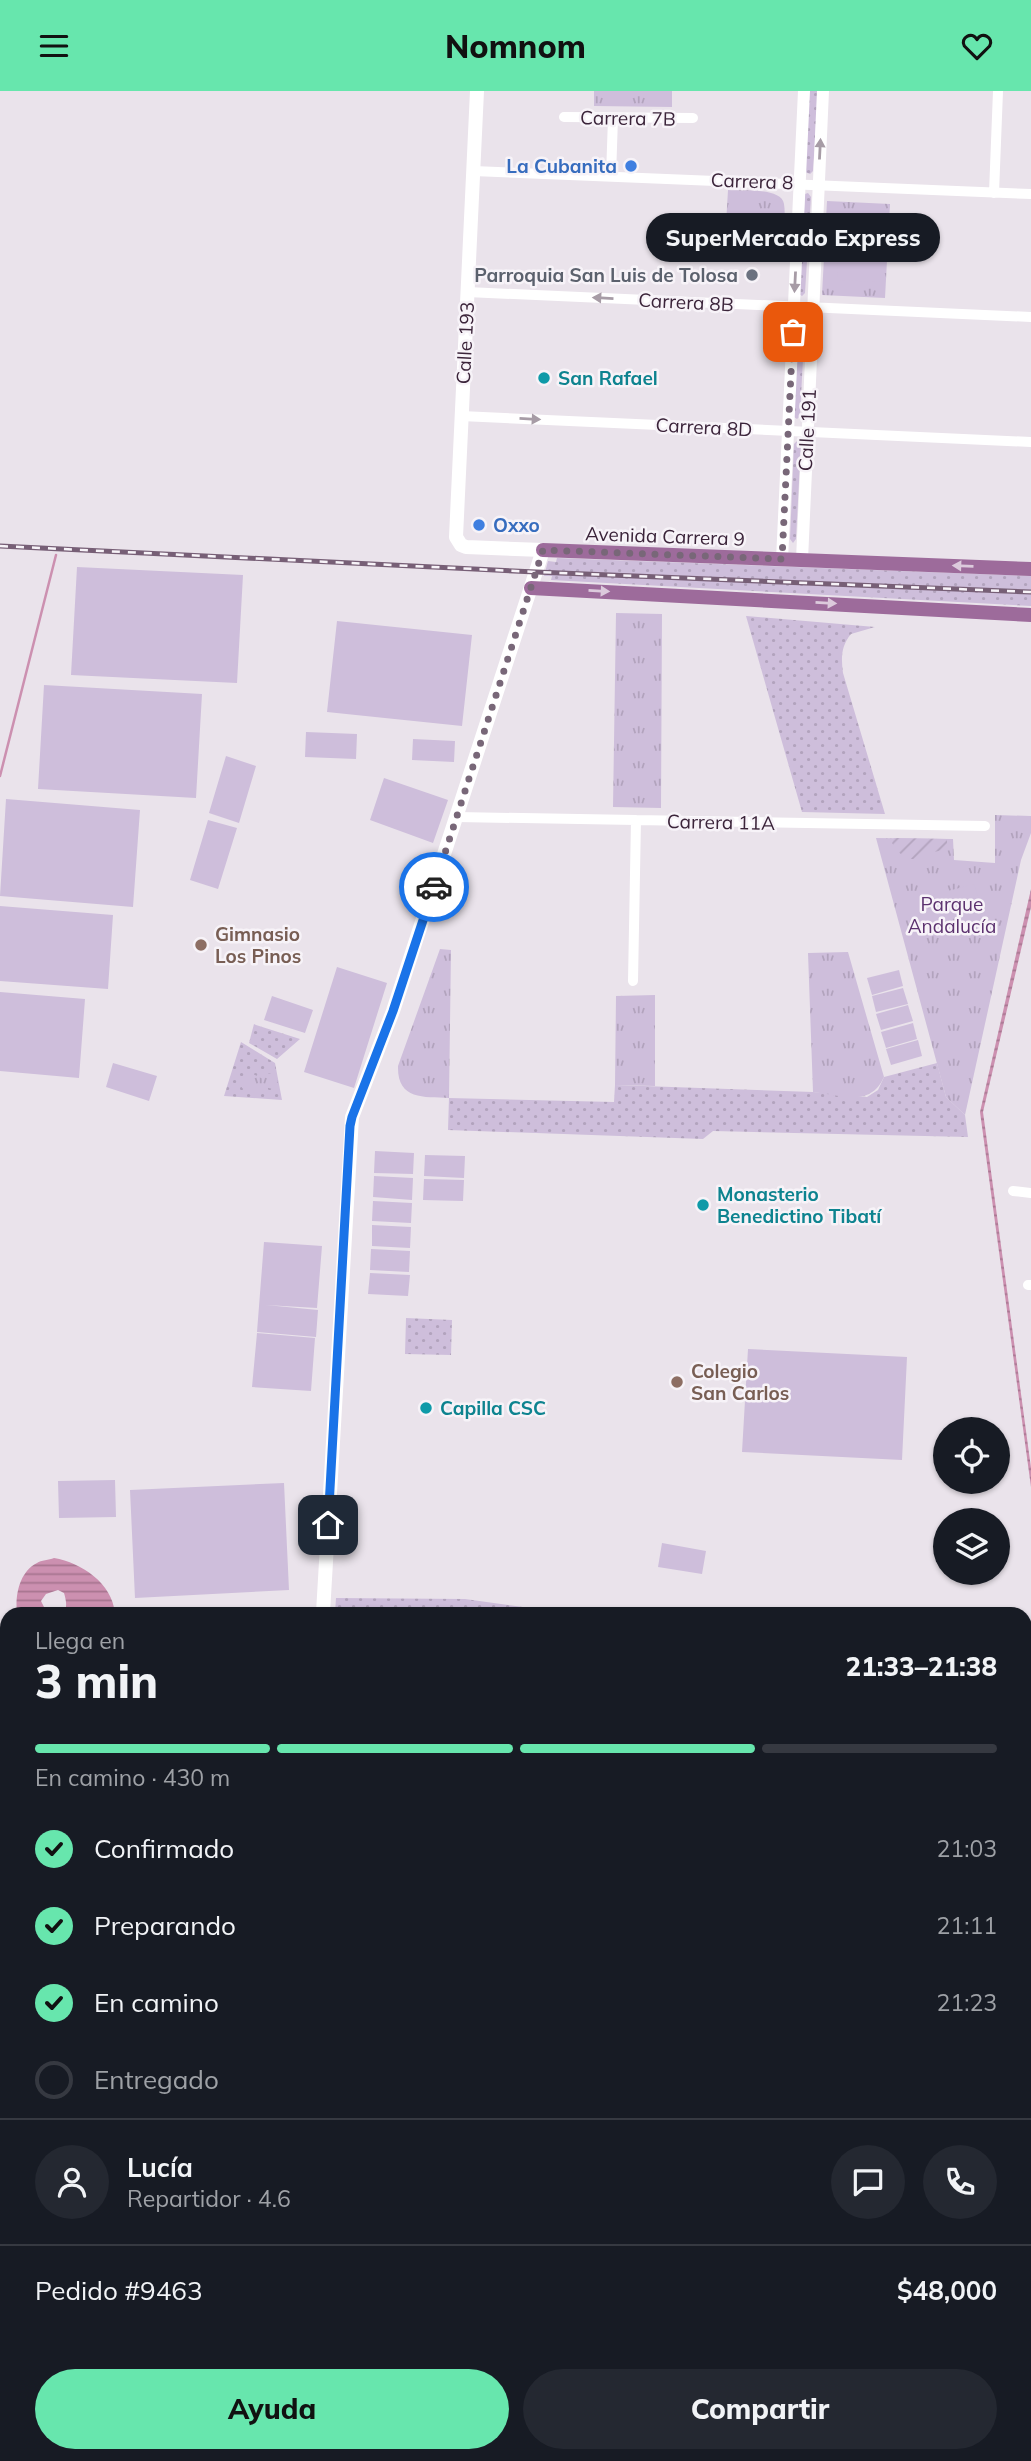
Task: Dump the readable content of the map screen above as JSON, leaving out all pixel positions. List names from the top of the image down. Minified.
{"streets":{"main road":["Calle 193","Avenida Carrera 9"],"street":["Carrera 7B","Carrera 8","Carrera 8B","Carrera 8D","Calle 191","Carrera 11A"]},"crossings":[["Carrera 8","Calle 193"],["Carrera 8","Calle 191"],["Carrera 8B","Calle 193"],["Carrera 8B","Calle 191"],["Calle 193","Carrera 8D"],["Calle 193","Avenida Carrera 9"],["Carrera 8D","Calle 191"],["Calle 191","Avenida Carrera 9"]],"one_way":["Carrera 8B","Carrera 8D"],"parks":["Parque Andalucía"],"places":["La Cubanita","Parroquia San Luis de Tolosa","SuperMercado Express","San Rafael","Oxxo","Gimnasio Los Pinos","Monasterio Benedictino Tibatí","Colegio San Carlos","Capilla CSC"],"page":{"header":"Nomnom","bubble":"SuperMercado Express","heading":["3 min","Llega en","21:33–21:38"],"panel":["Lucía","Repartidor · 4.6","Pedido #9463","$48,000"],"bar":"En camino · 430 m","list":[["Confirmado","21:03"],["Preparando","21:11"],["En camino","21:23"],"Entregado"],"buttons":["Ayuda","Compartir"]}}
